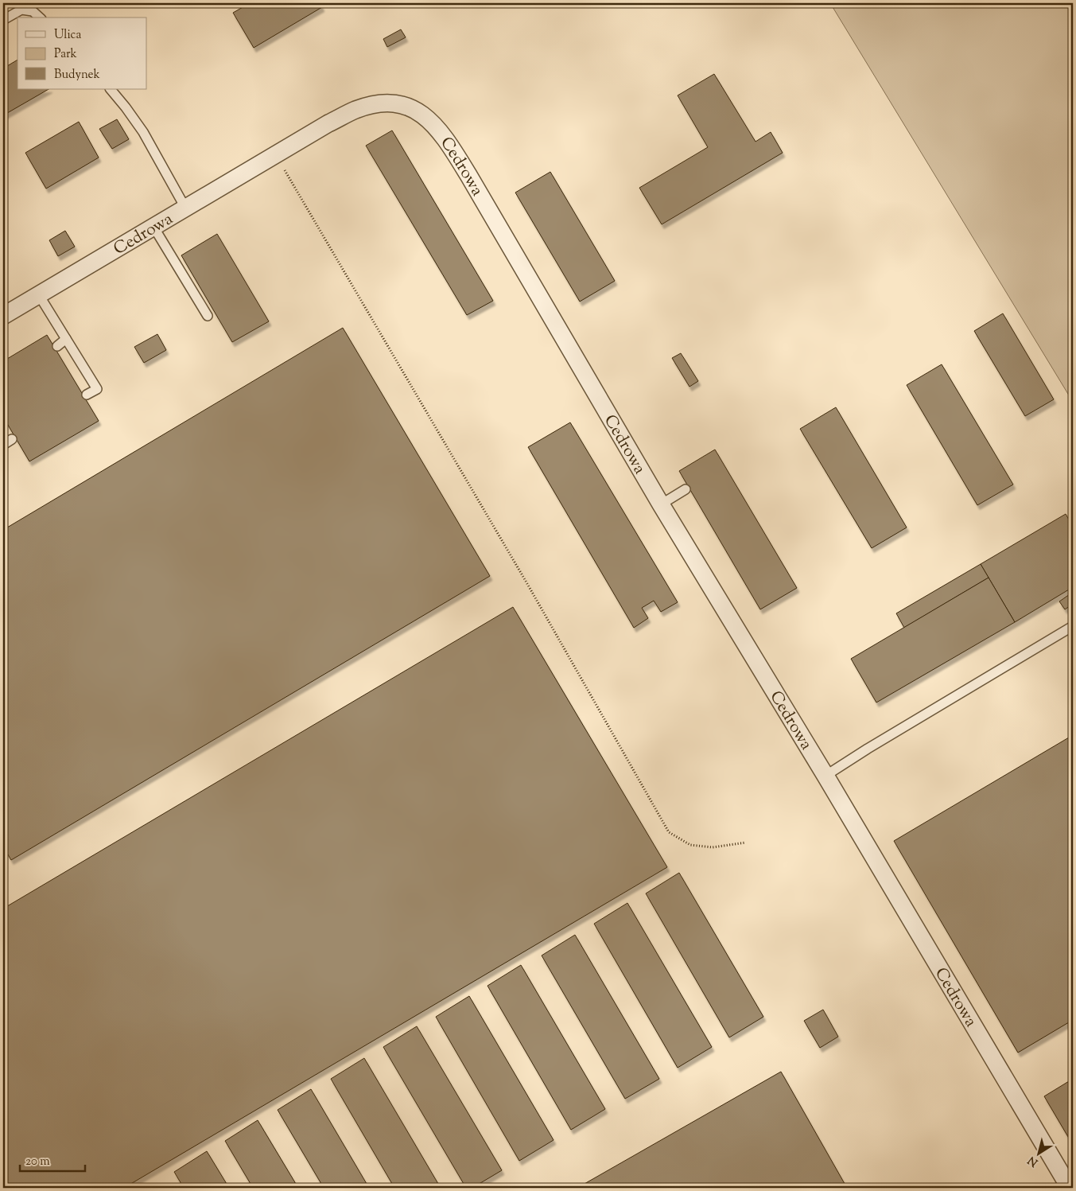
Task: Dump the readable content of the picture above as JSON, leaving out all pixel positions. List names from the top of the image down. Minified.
{"streets":{"street":["Cedrowa"]},"legend":["Ulica","Park","Budynek"],"scale_bar":"20 m","north":"bottom left"}
